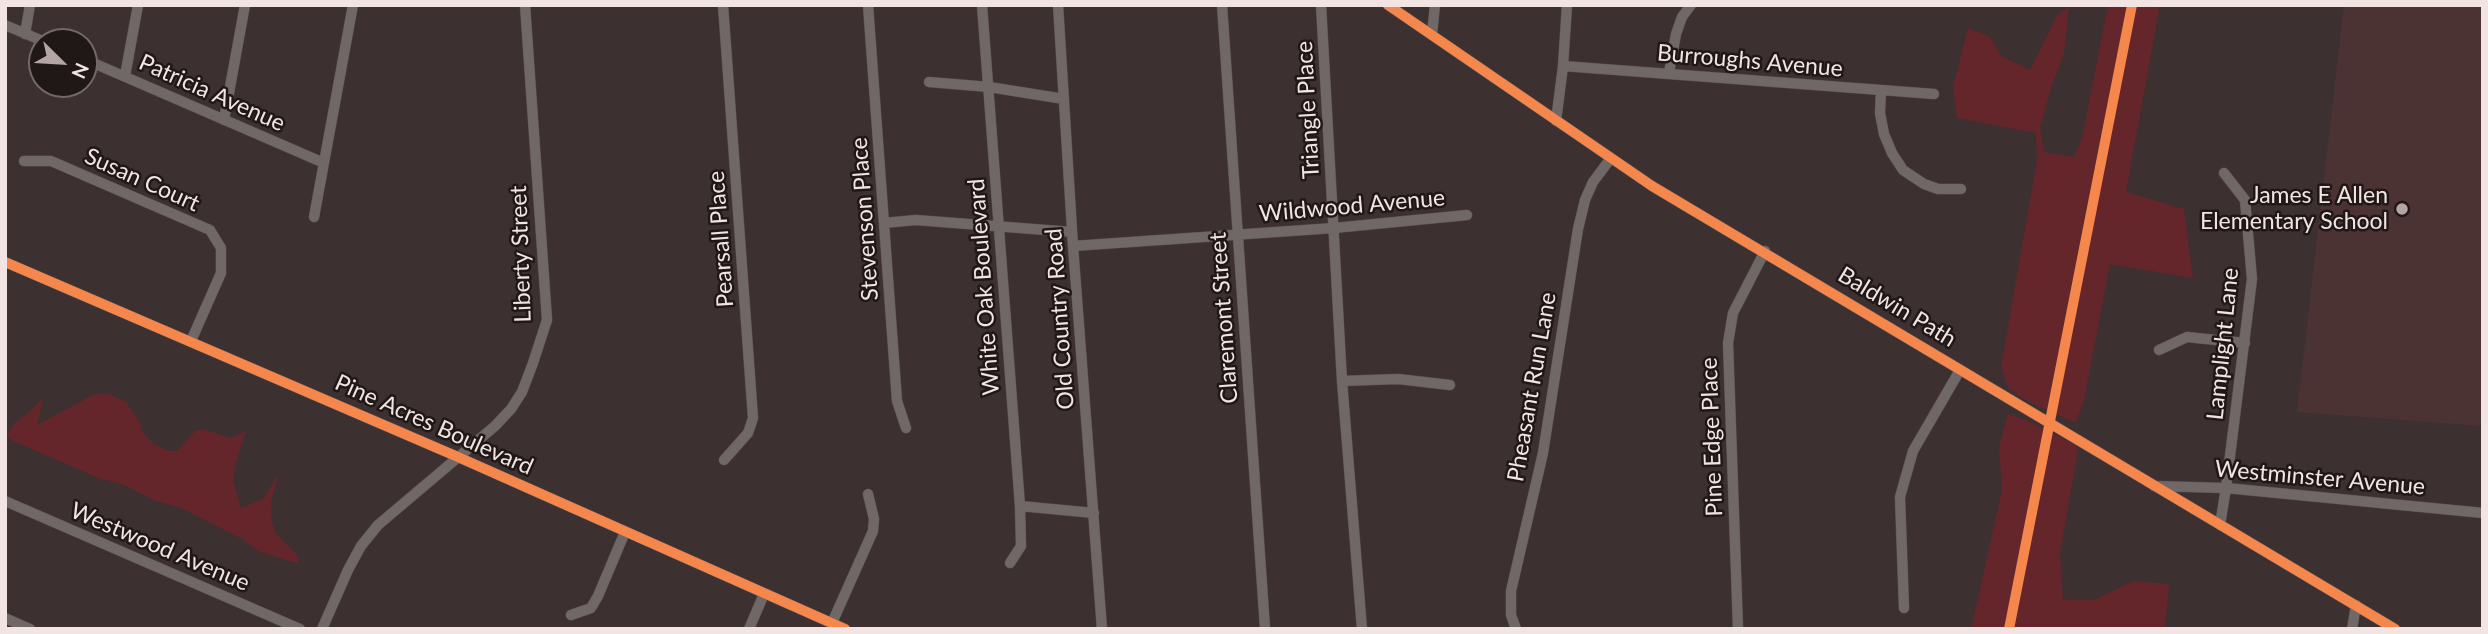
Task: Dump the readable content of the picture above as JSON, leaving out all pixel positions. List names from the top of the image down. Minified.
{"streets":{"street":["Burroughs Avenue","Patricia Avenue","Triangle Place","Susan Court","Wildwood Avenue","Stevenson Place","Pearsall Place","Liberty Street","White Oak Boulevard","Baldwin Path","Claremont Street","Old Country Road","Lamplight Lane","Pheasant Run Lane","Pine Acres Boulevard","Pine Edge Place","Westminster Avenue","Westwood Avenue"]},"crossings":[["Triangle Place","Wildwood Avenue"],["Susan Court","Pine Acres Boulevard"],["Wildwood Avenue","Claremont Street"],["Wildwood Avenue","Old Country Road"],["Liberty Street","Pine Acres Boulevard"],["Baldwin Path","Lamplight Lane"],["Baldwin Path","Pheasant Run Lane"],["Baldwin Path","Pine Edge Place"],["Baldwin Path","Westminster Avenue"],["Lamplight Lane","Westminster Avenue"]],"places":["James E Allen Elementary School"],"north":"bottom right"}
